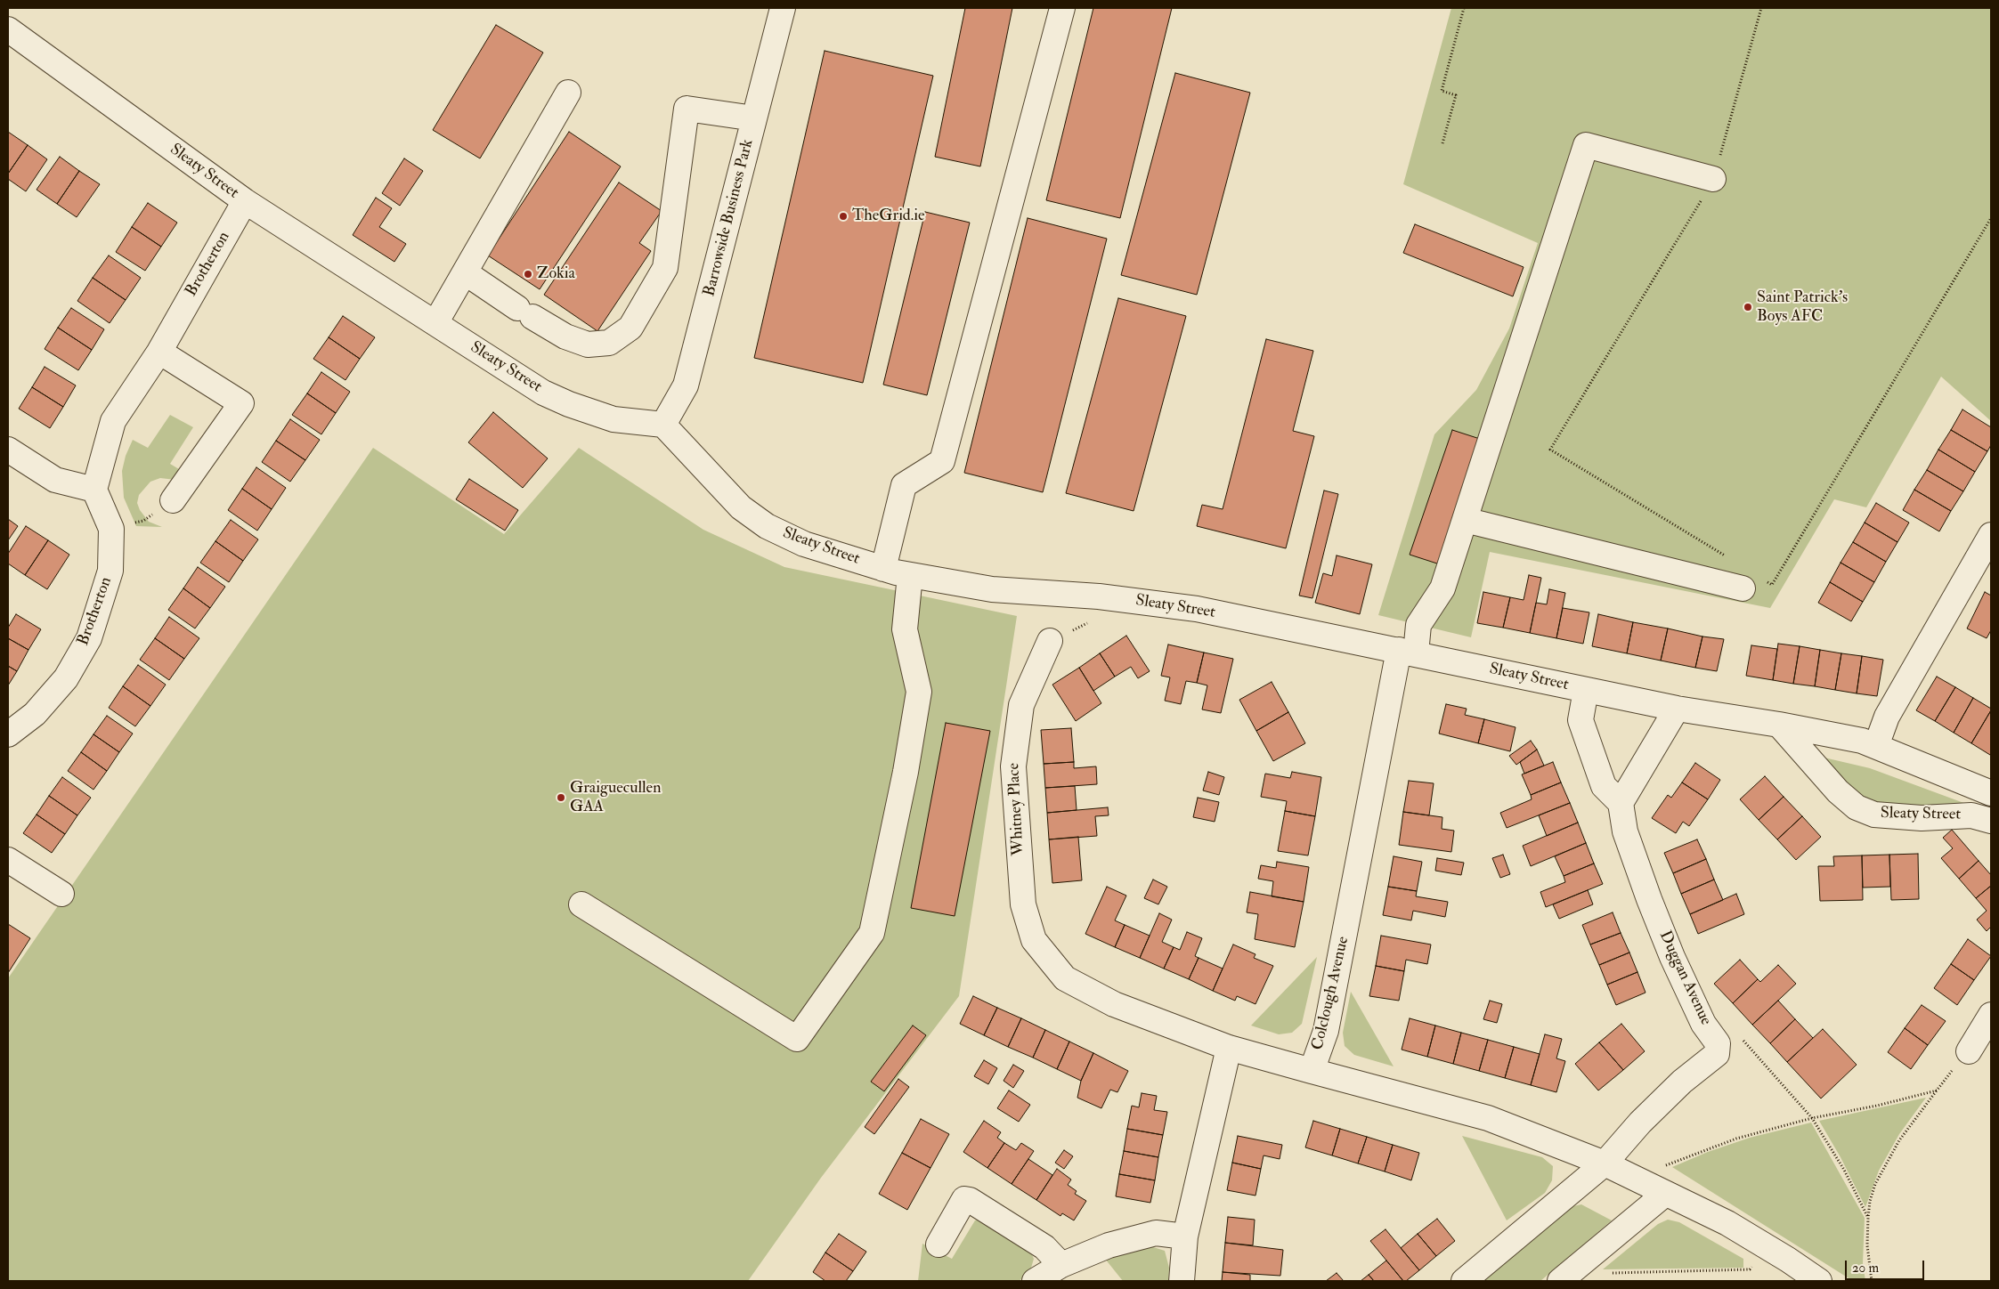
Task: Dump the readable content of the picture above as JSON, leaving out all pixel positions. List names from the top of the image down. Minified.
{"streets":{"street":["Sleaty Street","Barrowside Business Park","Brotherton","Whitney Place","Duggan Avenue","Colclough Avenue"]},"crossings":[["Sleaty Street","Barrowside Business Park"],["Sleaty Street","Brotherton"],["Sleaty Street","Colclough Avenue"],["Whitney Place","Colclough Avenue"]],"places":["TheGrid.ie","Zokia","Saint Patrick's Boys AFC","Graiguecullen GAA"],"scale_bar":"20 m"}
